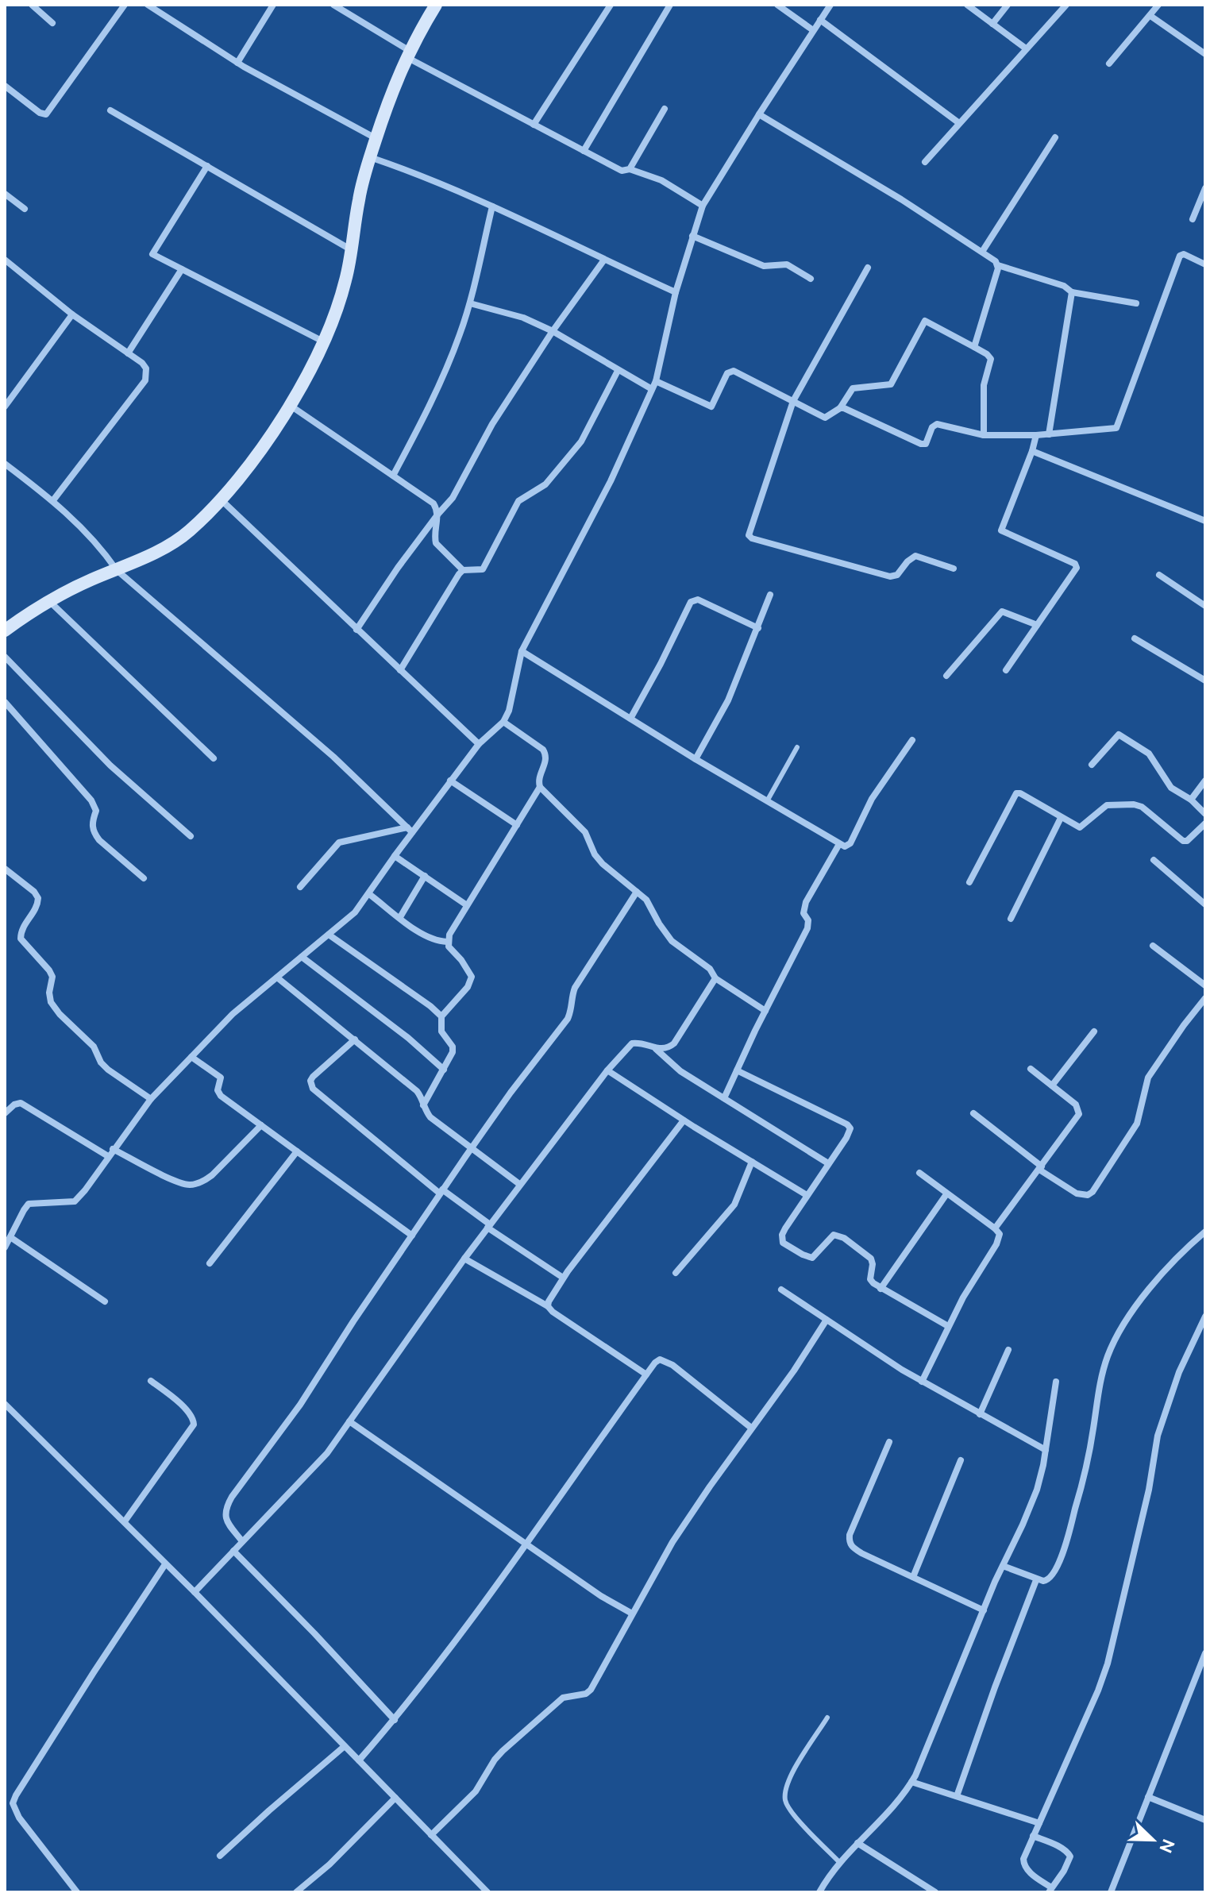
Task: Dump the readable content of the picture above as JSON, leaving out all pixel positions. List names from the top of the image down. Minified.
{"north":"bottom right"}
